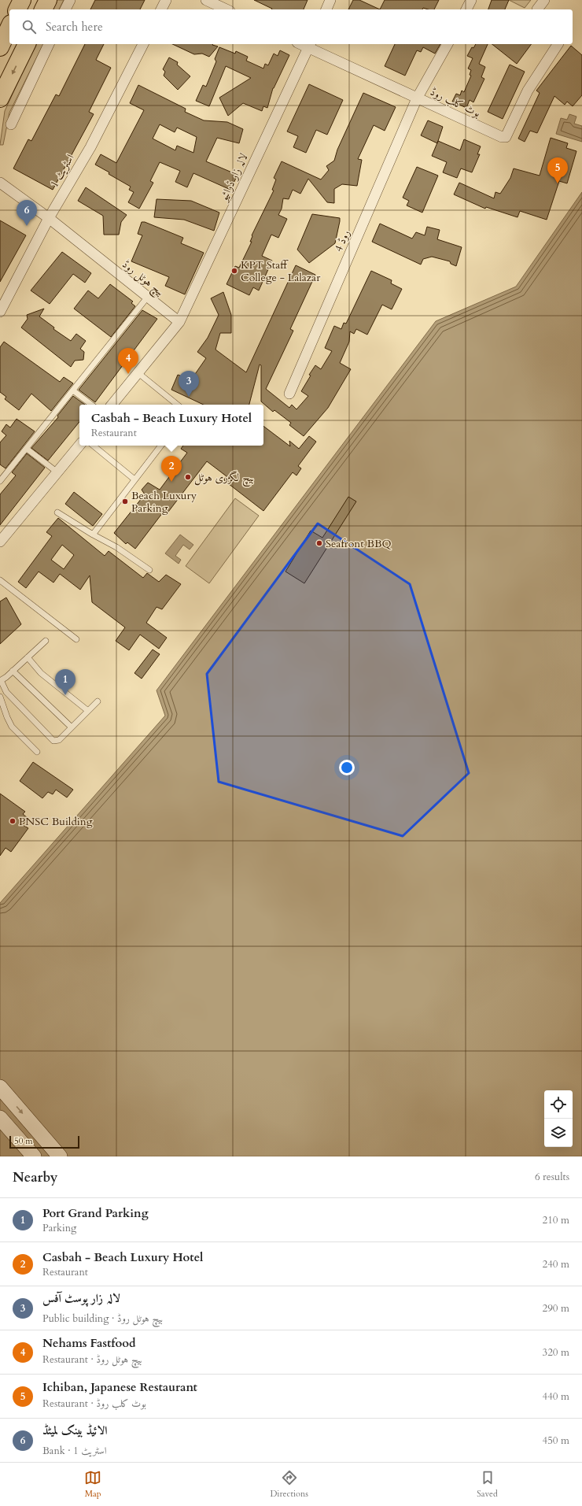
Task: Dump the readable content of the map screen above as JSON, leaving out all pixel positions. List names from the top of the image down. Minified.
{"streets":{"street":["بوٹ کلب روڈ","اسٹریٹ 1","لالہ زار ڈرائیو","روڈ 4","بیچ ہوٹل روڈ"]},"crossings":[["بوٹ کلب روڈ","لالہ زار ڈرائیو"],["بوٹ کلب روڈ","روڈ 4"],["اسٹریٹ 1","بیچ ہوٹل روڈ"],["لالہ زار ڈرائیو","بیچ ہوٹل روڈ"]],"places":["KPT Staff College - Lalazar","بیچ لگژری ہوٹل","Beach Luxury Parking","Seafront BBQ","PNSC Building"],"scale_bar":"50 m","page":{"search":"Search here","pins":["5","6","4","3","2","1"],"popup":["Casbah - Beach Luxury Hotel","Restaurant"],"scale":"50 m","heading":["Nearby","6 results"],"list":[{"mark":"1","name":"Port Grand Parking","note":"Parking","value":"210 m"},{"mark":"2","name":"Casbah - Beach Luxury Hotel","note":"Restaurant","value":"240 m"},{"mark":"3","name":"لالہ زار پوسٹ آفس","note":"Public building · بیچ ہوٹل روڈ","value":"290 m"},{"mark":"4","name":"Nehams Fastfood","note":"Restaurant · بیچ ہوٹل روڈ","value":"320 m"},{"mark":"5","name":"Ichiban, Japanese Restaurant","note":"Restaurant · بوٹ کلب روڈ","value":"440 m"},{"mark":"6","name":"الائیڈ بینک لمیٹڈ","note":"Bank · اسٹریٹ 1","value":"450 m"}],"nav":["Map","Directions","Saved"]}}
